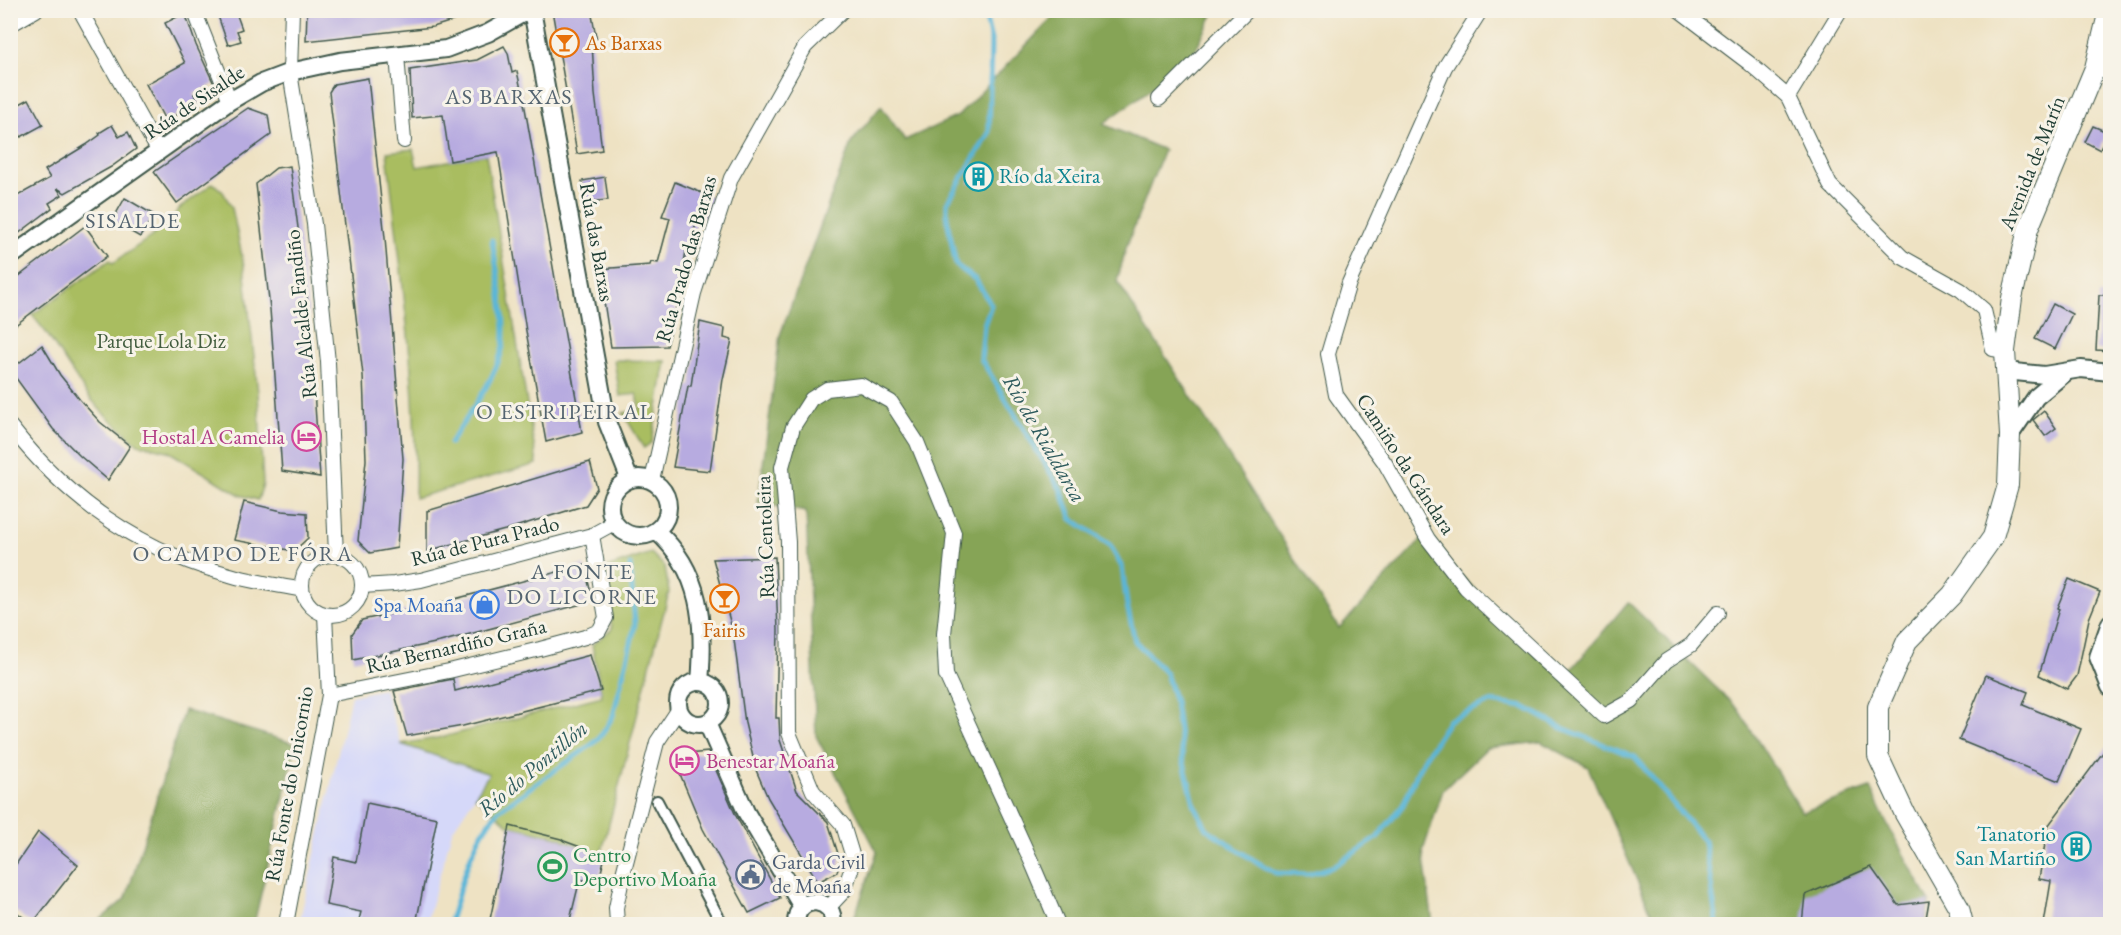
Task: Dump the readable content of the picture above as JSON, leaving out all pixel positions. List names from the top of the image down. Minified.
{"streets":{"main road":["Avenida de Marín"],"street":["Rúa de Sisalde","Rúa das Barxas","Rúa Prado das Barxas","Rúa Alcalde Fandiño","Camiño da Gándara","Rúa Centoleira","Rúa de Pura Prado","Rúa Bernardiño Graña","Rúa Fonte do Unicornio"]},"crossings":[["Rúa de Sisalde","Rúa das Barxas"],["Rúa de Sisalde","Rúa Alcalde Fandiño"],["Rúa das Barxas","Rúa Prado das Barxas"],["Rúa das Barxas","Rúa de Pura Prado"],["Rúa Prado das Barxas","Rúa de Pura Prado"],["Rúa Alcalde Fandiño","Rúa de Pura Prado"],["Rúa Alcalde Fandiño","Rúa Fonte do Unicornio"],["Rúa de Pura Prado","Rúa Bernardiño Graña"],["Rúa de Pura Prado","Rúa Fonte do Unicornio"],["Rúa Bernardiño Graña","Rúa Fonte do Unicornio"]],"districts":["AS BARXAS","SISALDE","O ESTRIPEIRAL","O CAMPO DE FÓRA","A FONTE DO LICORNE"],"water":["Río de Rialdarca","Río do Pontillón"],"parks":["Parque Lola Diz"],"places":{"bar":["As Barxas","Fairis"],"building":["Río da Xeira","Tanatorio San Martiño"],"hotel":["Hostal A Camelia","Benestar Moaña"],"shop":["Spa Moaña"],"sports":["Centro Deportivo Moaña"],"public building":["Garda Civil de Moaña"]}}
